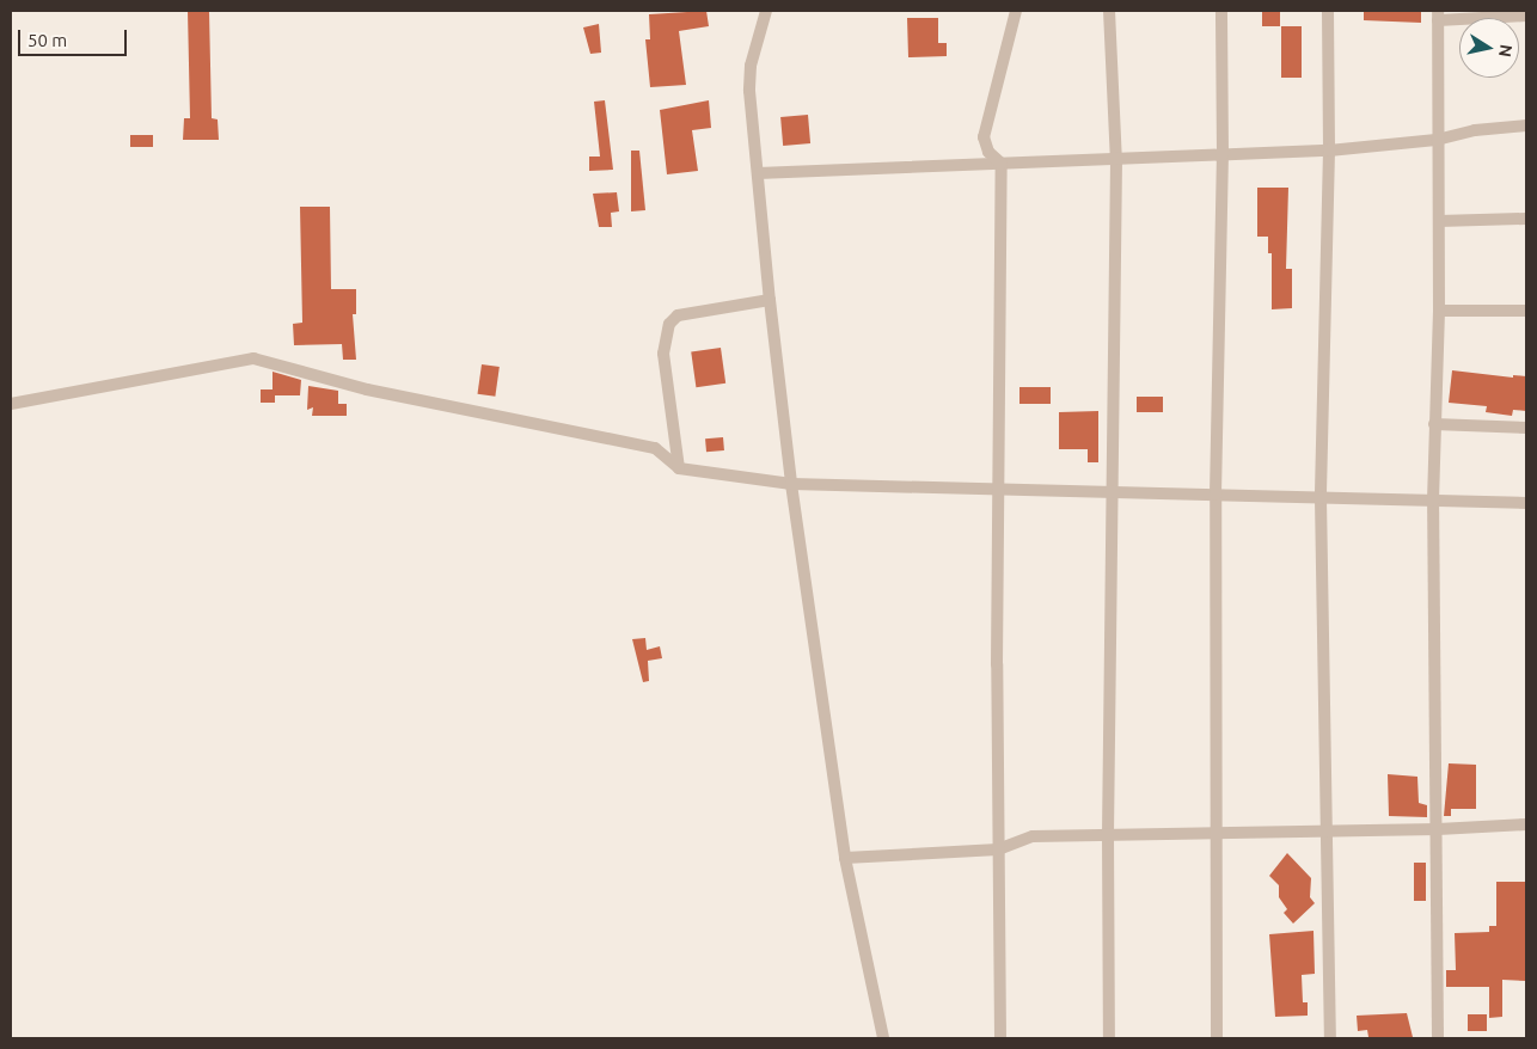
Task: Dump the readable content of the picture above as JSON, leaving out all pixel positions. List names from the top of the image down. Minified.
{"scale_bar":"50 m","north":"right"}
